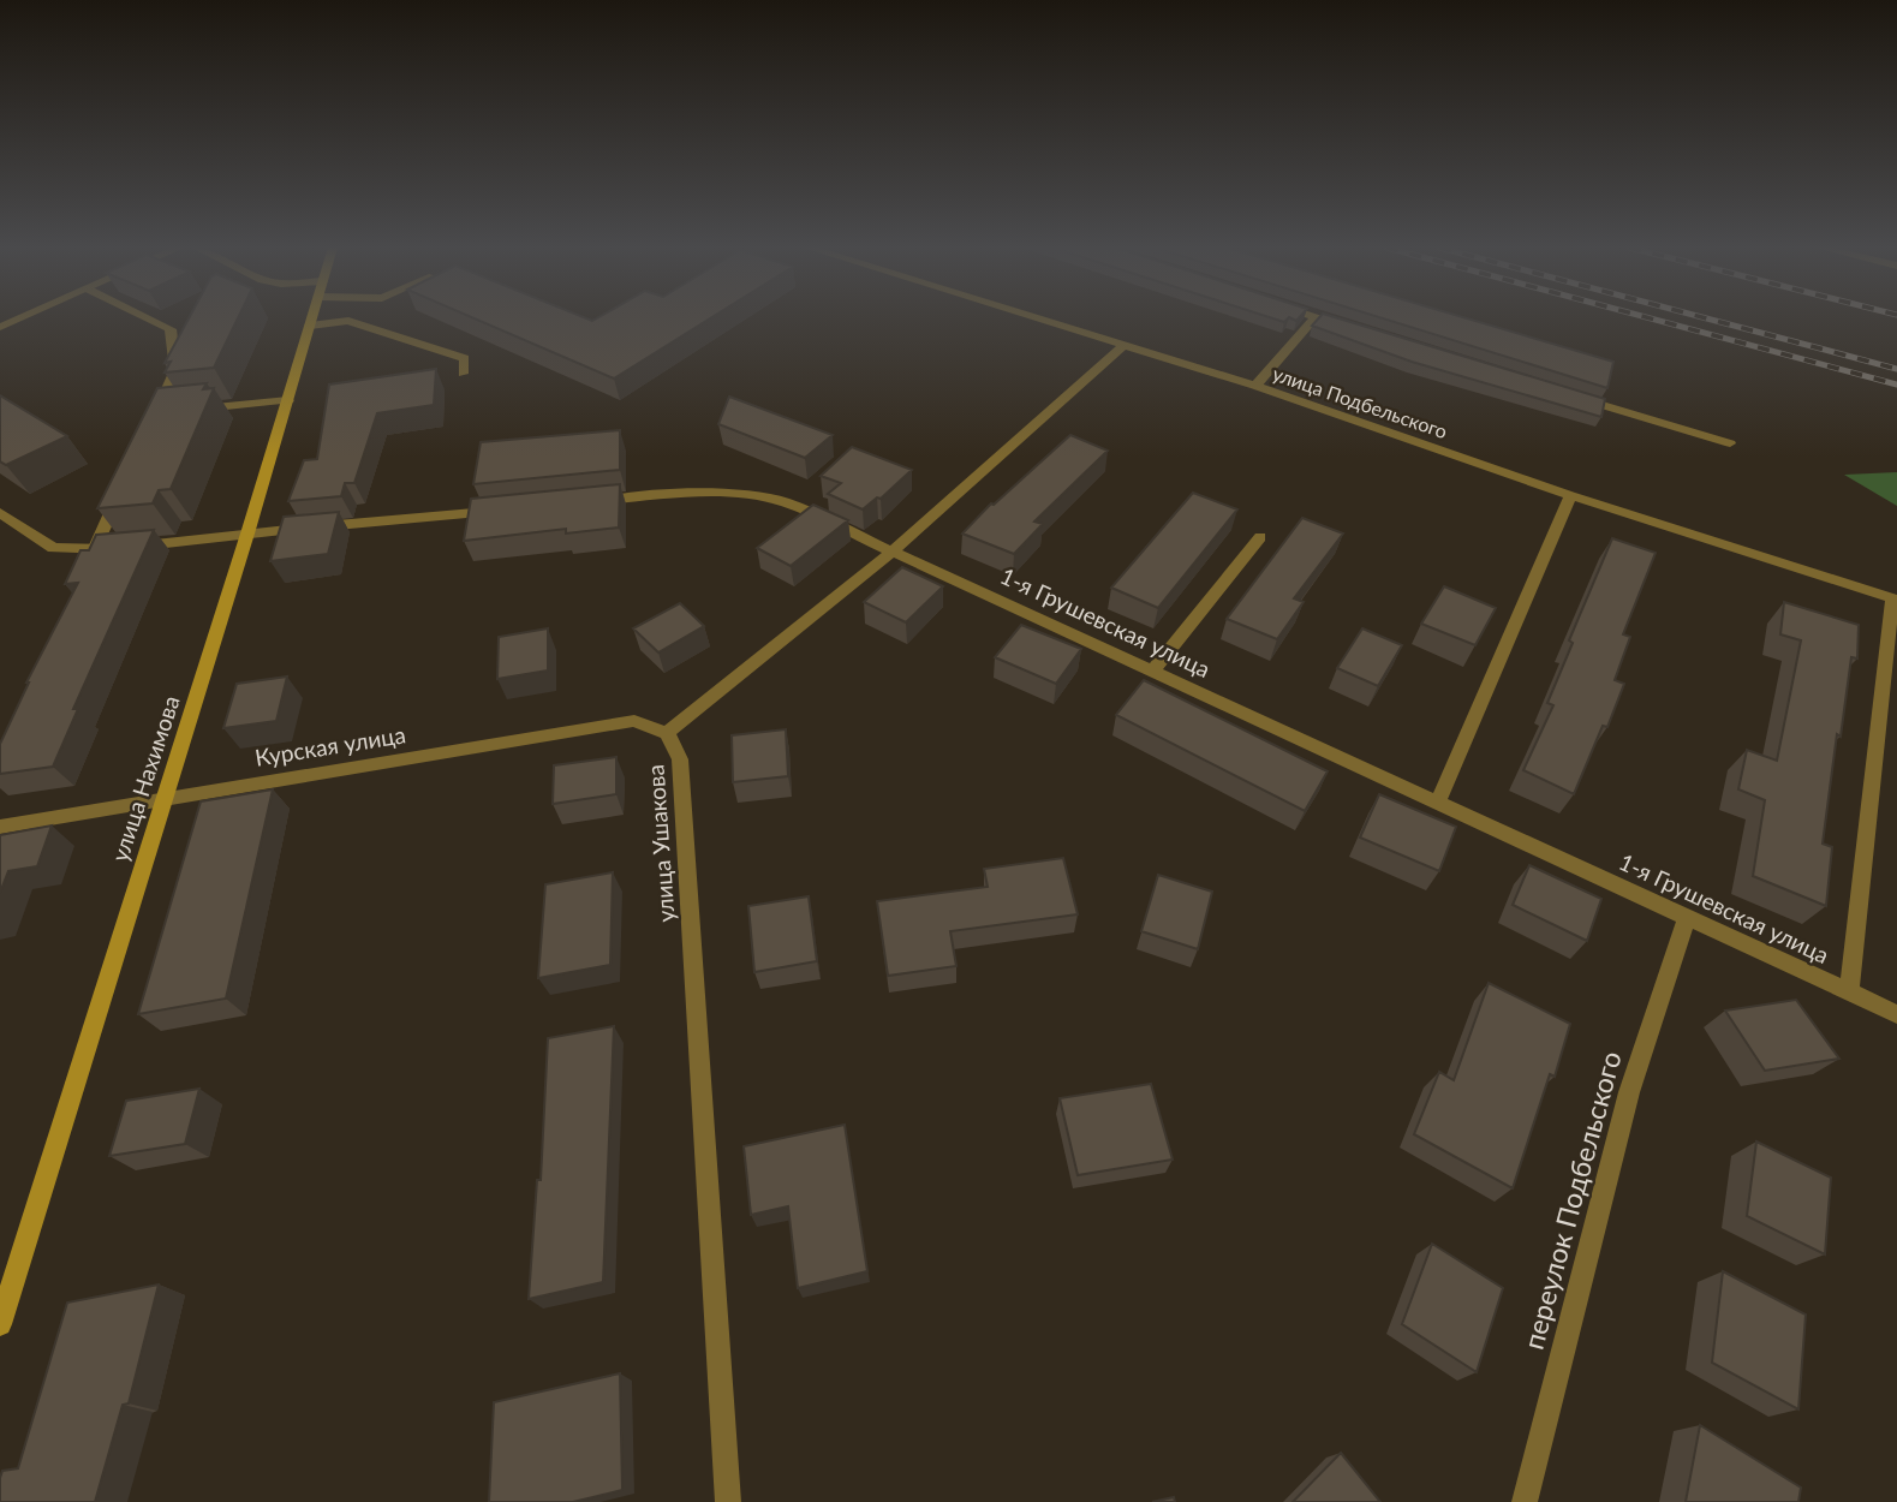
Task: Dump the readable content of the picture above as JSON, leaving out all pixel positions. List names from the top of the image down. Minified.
{"streets":{"street":["улица Подбельского","1-я Грушевская улица","Курская улица","улица Нахимова","улица Ушакова","переулок Подбельского"]},"crossings":[["улица Подбельского","улица Ушакова"],["1-я Грушевская улица","улица Ушакова"],["1-я Грушевская улица","переулок Подбельского"],["Курская улица","улица Нахимова"],["Курская улица","улица Ушакова"]]}
